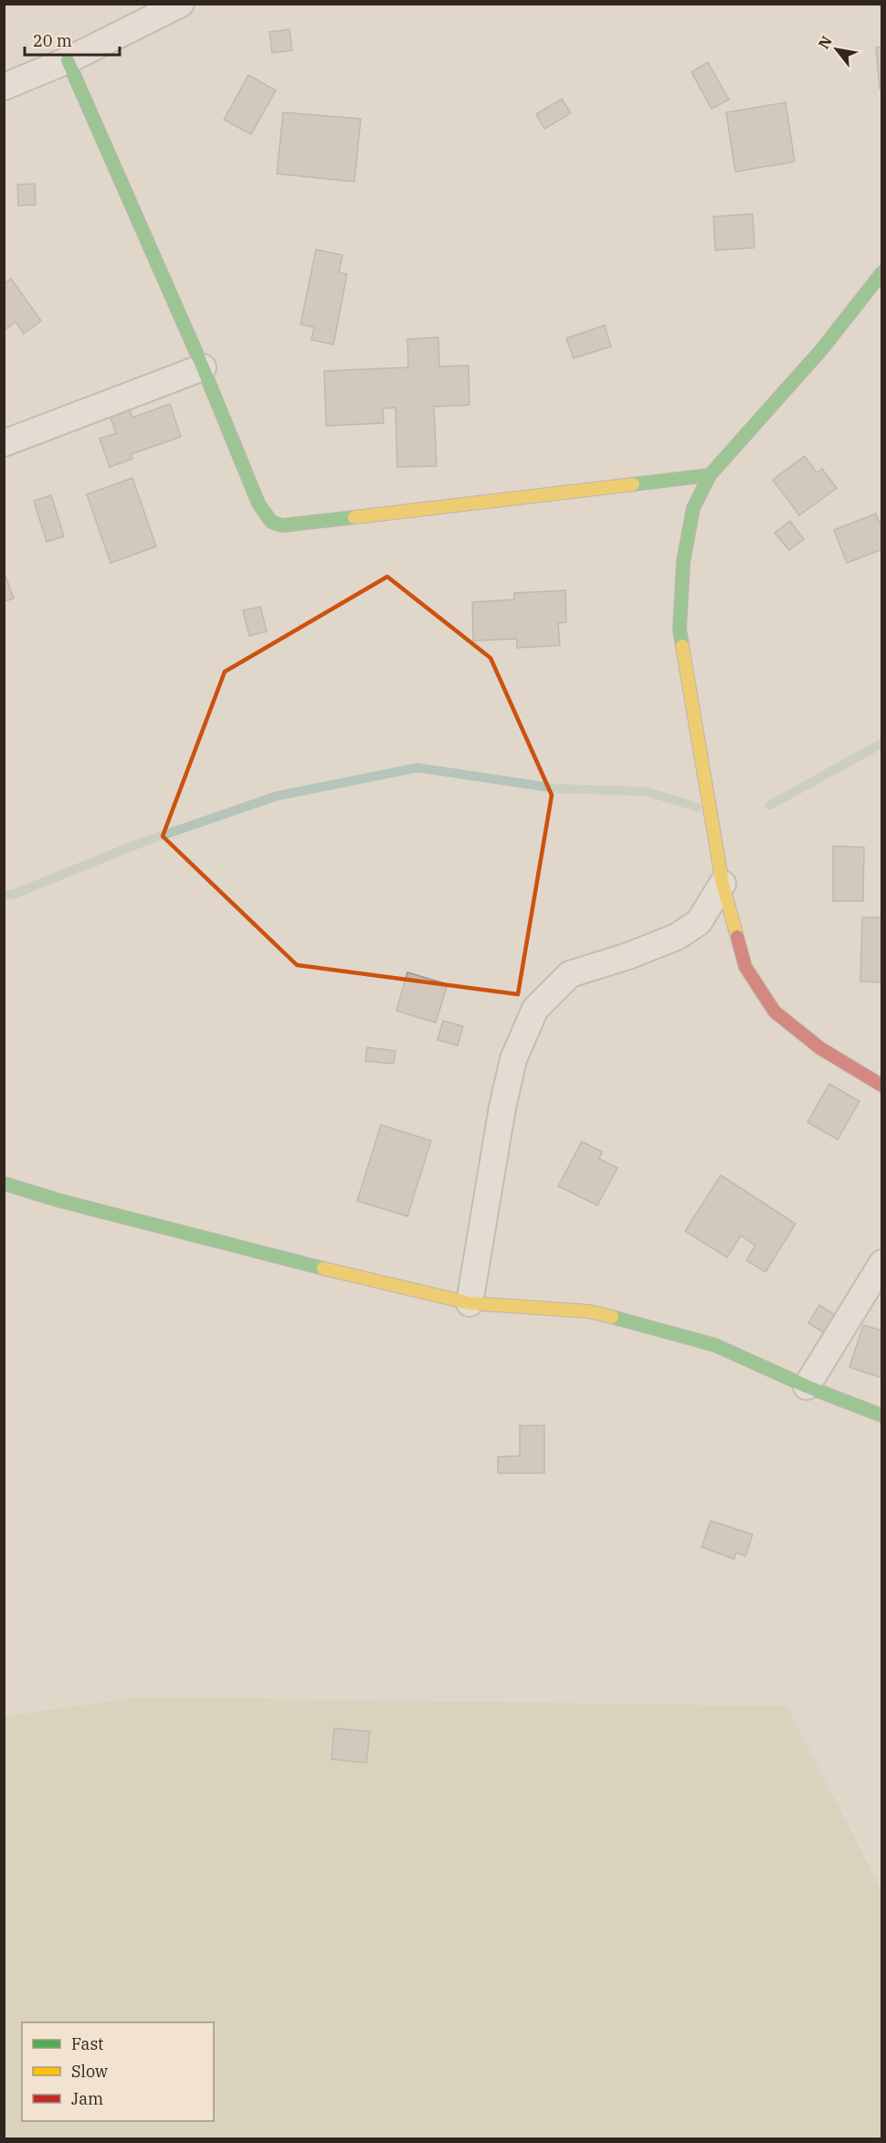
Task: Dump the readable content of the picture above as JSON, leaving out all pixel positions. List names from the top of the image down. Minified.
{"legend":["Fast","Slow","Jam"],"scale_bar":"20 m","north":"top left"}
